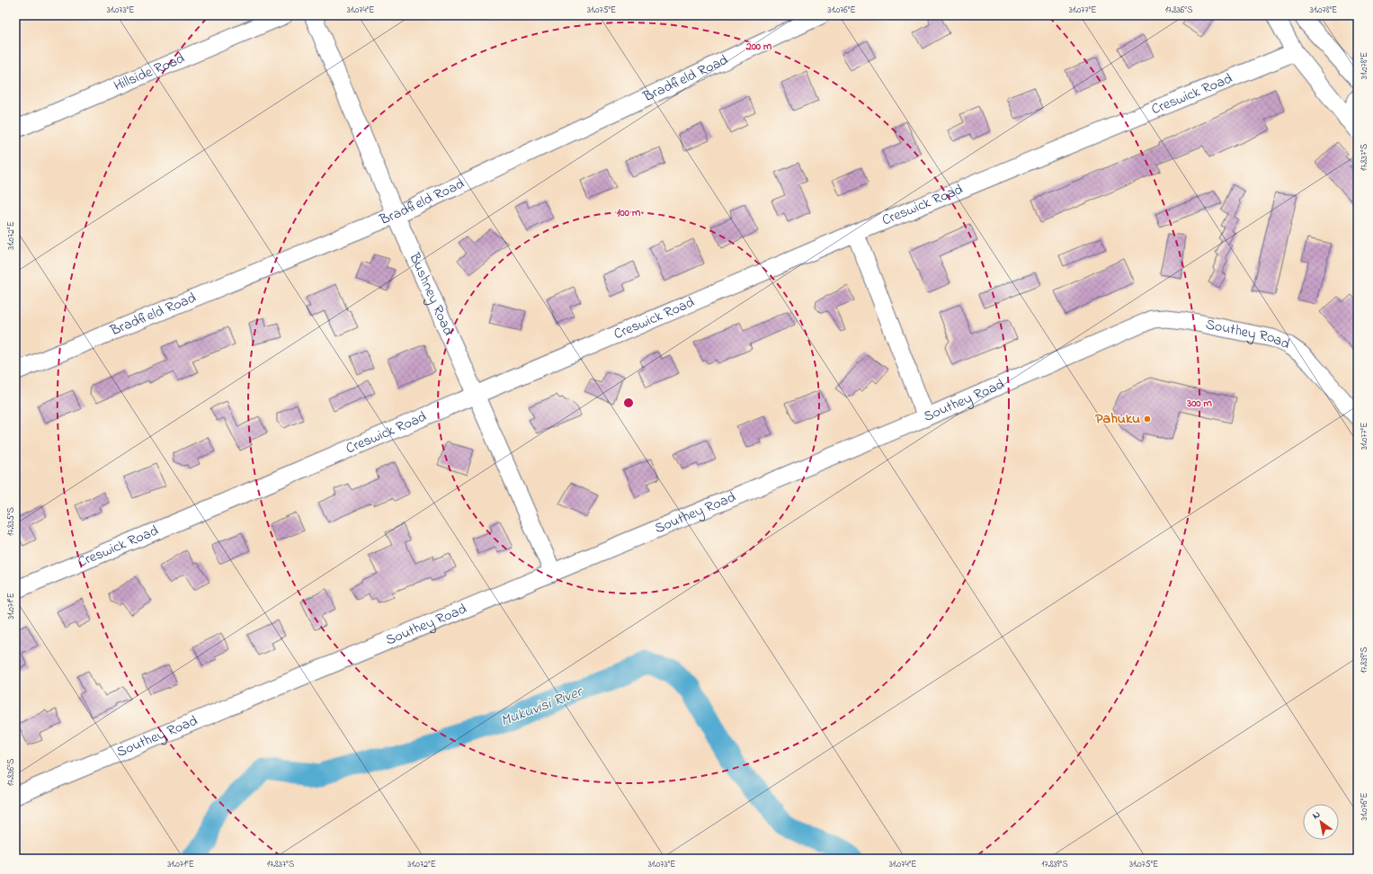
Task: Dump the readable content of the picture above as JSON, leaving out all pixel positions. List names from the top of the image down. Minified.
{"streets":{"street":["Hillside Road","Bradfield Road","Creswick Road","Bushney Road","Southey Road"]},"crossings":[["Bradfield Road","Bushney Road"],["Creswick Road","Bushney Road"],["Bushney Road","Southey Road"]],"water":["Mukuvisi River"],"places":["Pahuku"],"north":"top left","coordinates":["31.073°E","31.074°E","31.075°E","31.076°E","31.077°E","17.836°S","31.078°E","17.837°S","31.072°E","17.835°S","31.071°E","17.839°S"],"rings":["200 m","100 m","300 m"]}
